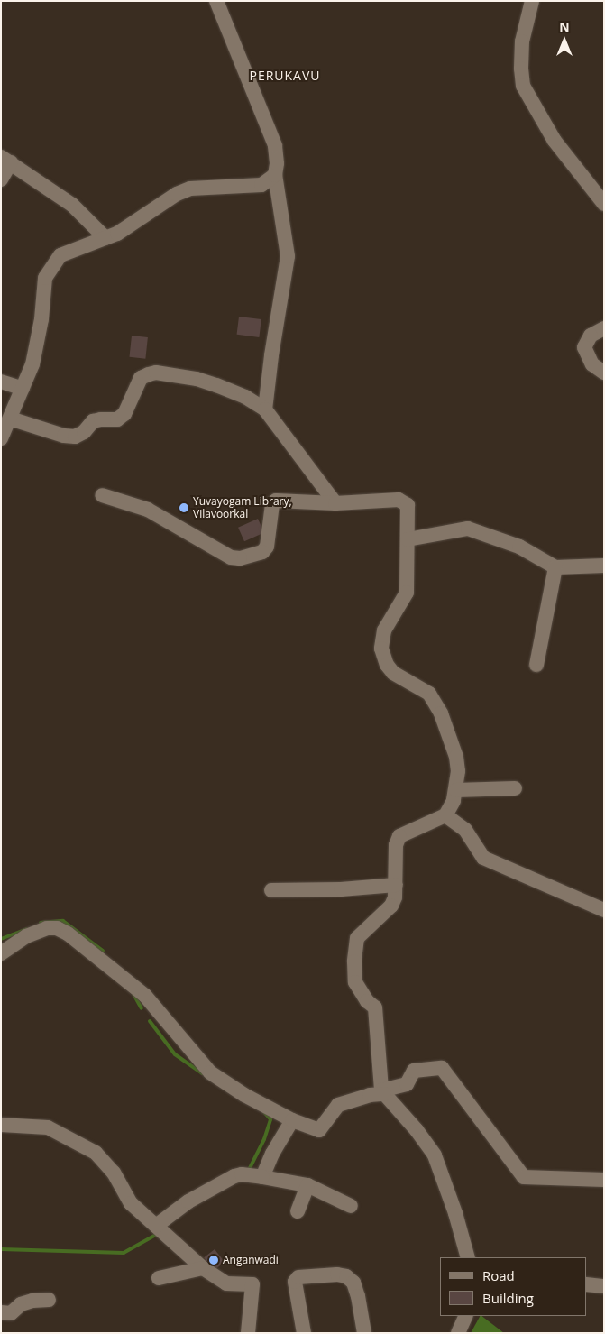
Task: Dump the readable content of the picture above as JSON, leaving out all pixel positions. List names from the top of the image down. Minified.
{"districts":["PERUKAVU"],"places":["Yuvayogam Library, Vilavoorkal","Anganwadi"],"legend":["Road","Building"],"north":"top"}
